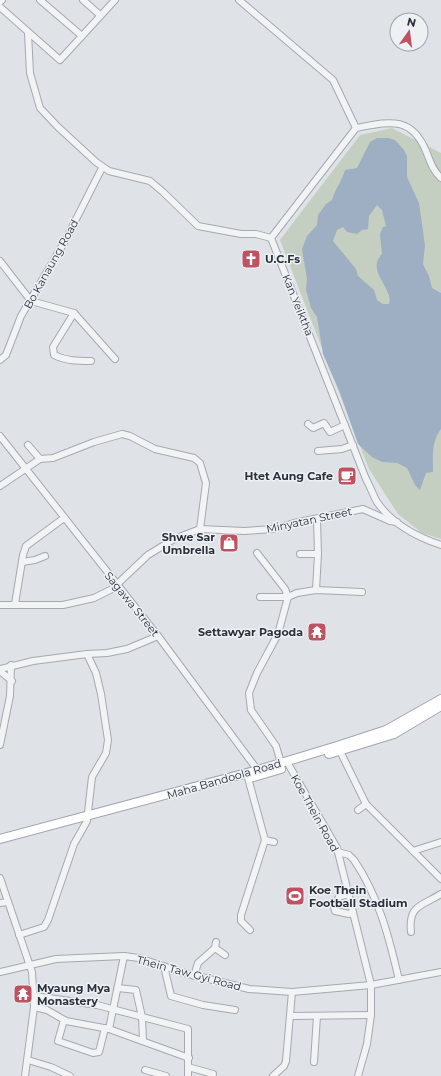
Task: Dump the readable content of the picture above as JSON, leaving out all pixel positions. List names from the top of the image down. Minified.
{"streets":{"main road":["Maha Bandoola Road"],"street":["Bo Kanaung Road","Kan Yeiktha","Minyatan Street","Sagawa Street","Koe Thein Road","Thein Taw Gyi Road"]},"crossings":[["Kan Yeiktha","Minyatan Street"],["Minyatan Street","Sagawa Street"],["Sagawa Street","Maha Bandoola Road"],["Maha Bandoola Road","Koe Thein Road"],["Koe Thein Road","Thein Taw Gyi Road"]],"places":{"church":["U.C.Fs"],"cafe":["Htet Aung Cafe"],"shop":["Shwe Sar Umbrella"],"temple":["Settawyar Pagoda","Myaung Mya Monastery"],"sports":["Koe Thein Football Stadium"]},"north":"top"}
